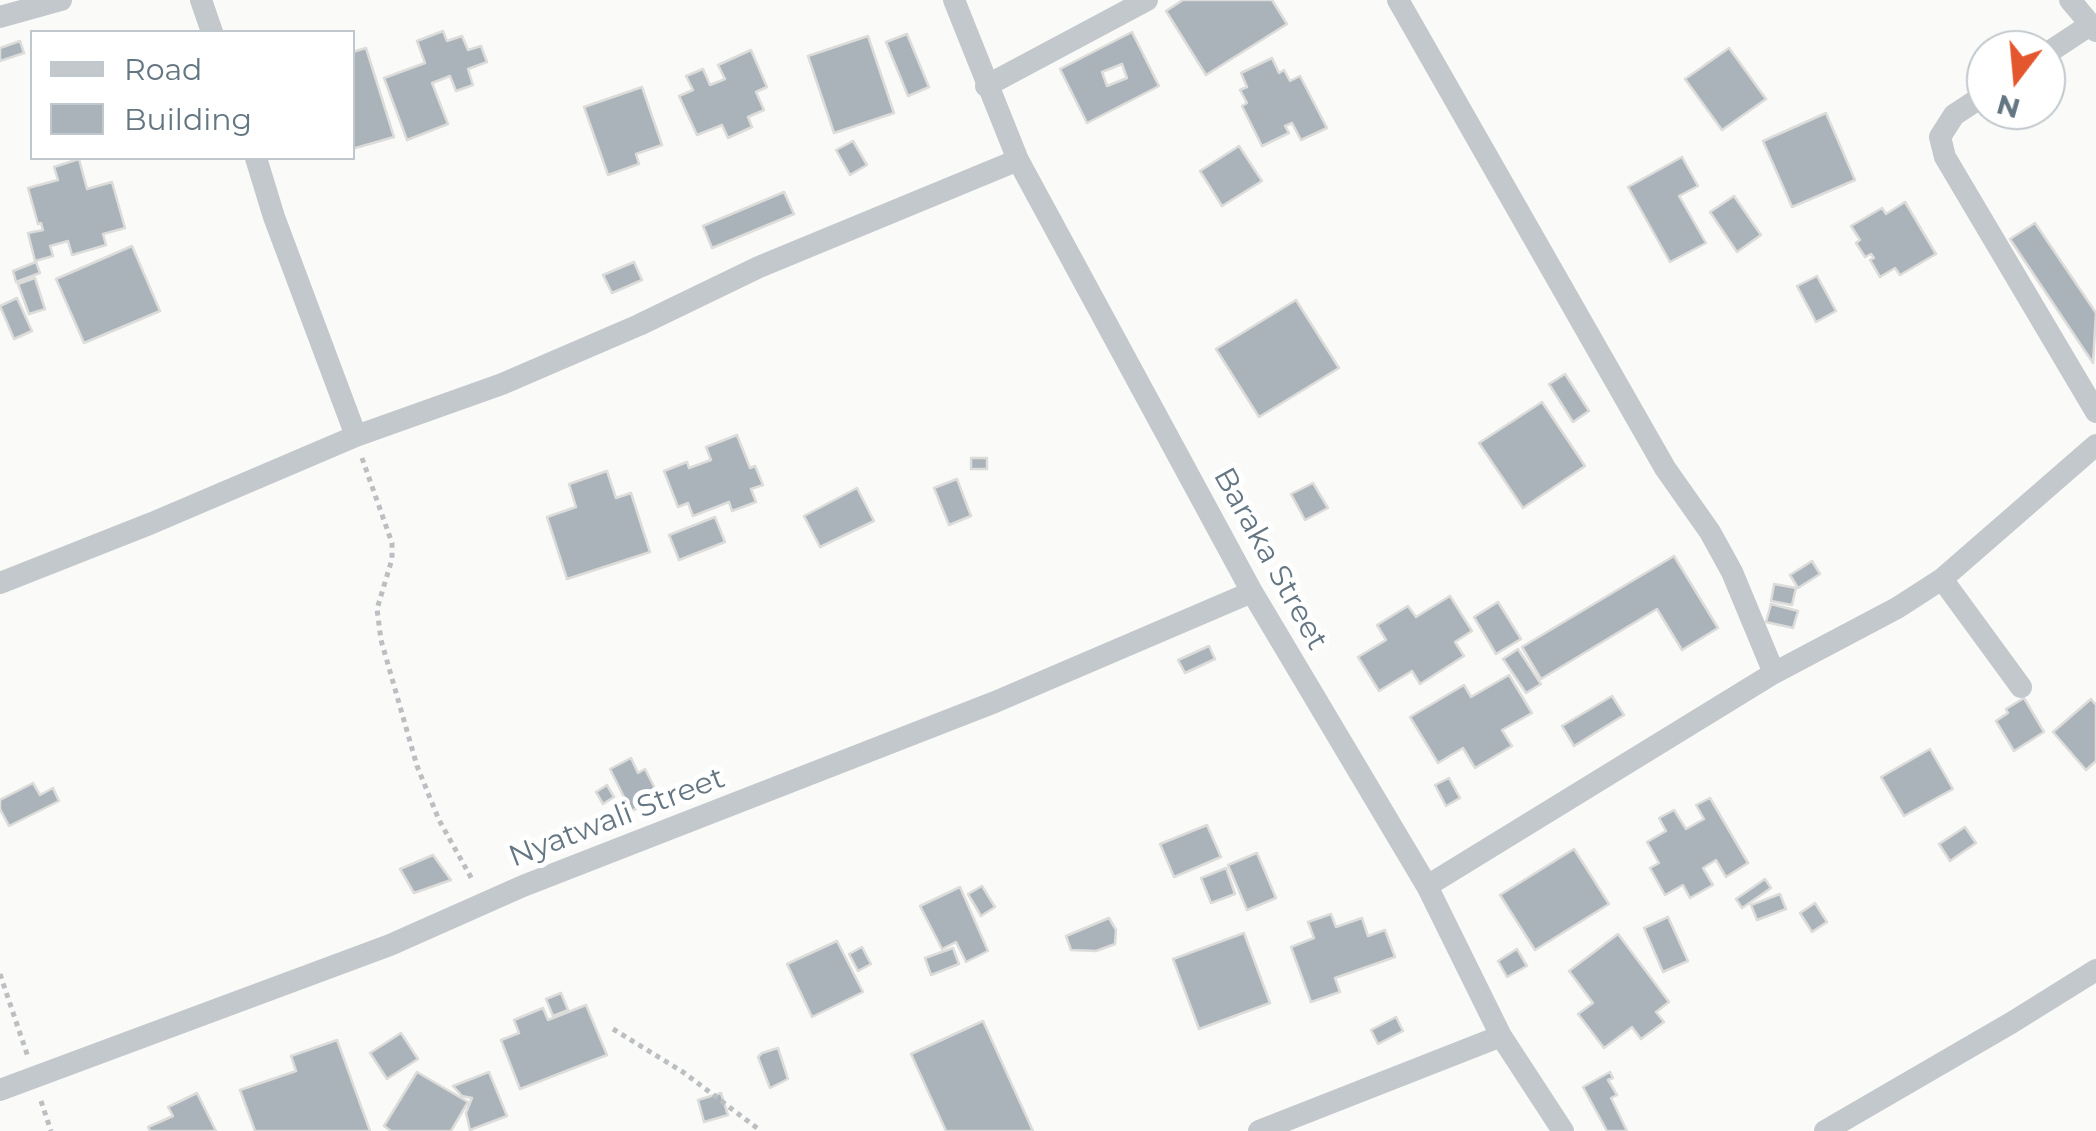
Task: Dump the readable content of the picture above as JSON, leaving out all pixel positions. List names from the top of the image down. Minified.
{"streets":{"street":["Baraka Street","Nyatwali Street"]},"crossings":[["Baraka Street","Nyatwali Street"]],"legend":["Road","Building"],"north":"bottom"}
